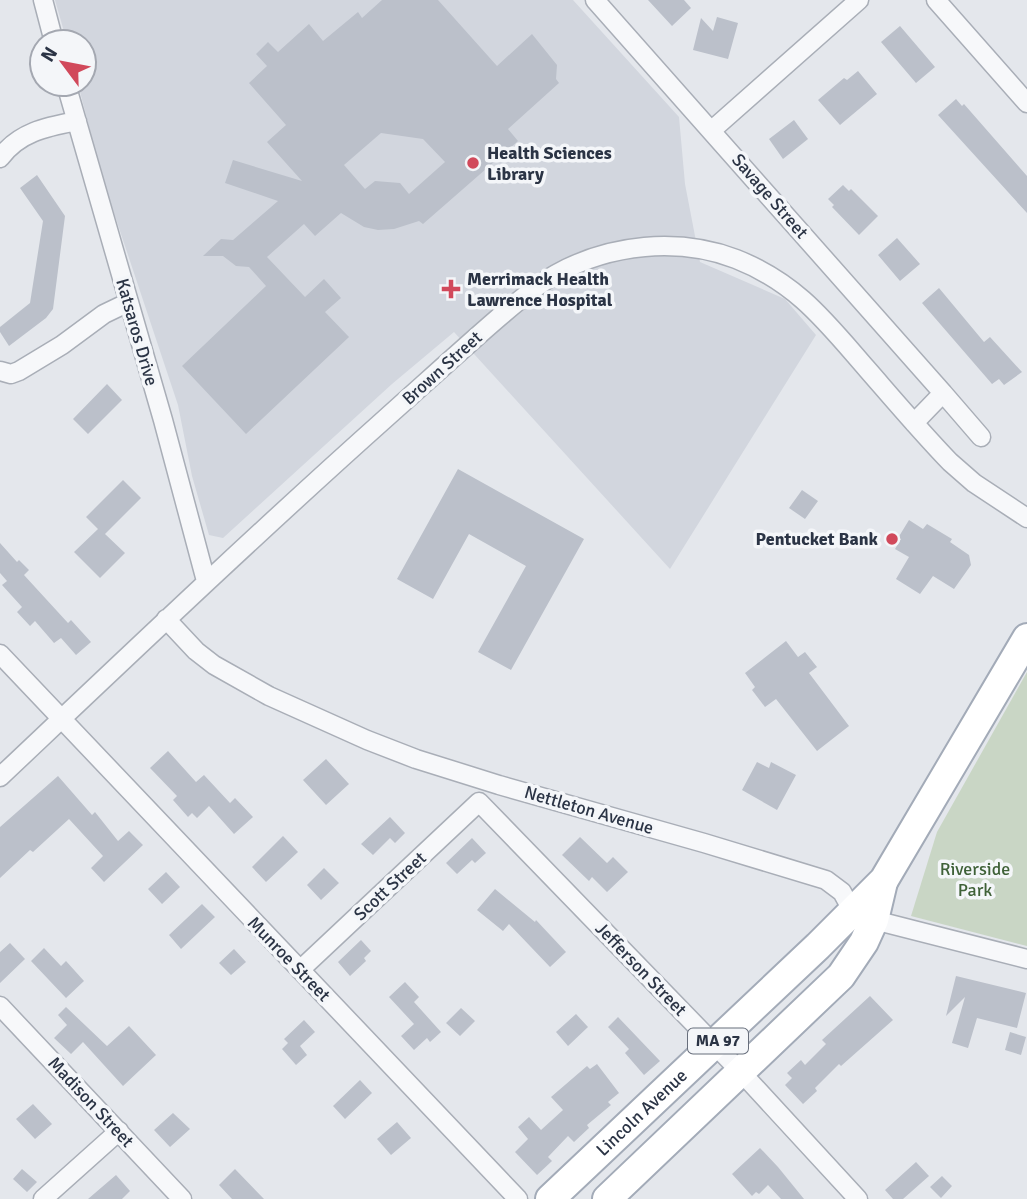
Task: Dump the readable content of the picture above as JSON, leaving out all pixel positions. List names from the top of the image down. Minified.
{"streets":{"main road":["MA 97","Lincoln Avenue"],"street":["Savage Street","Katsaros Drive","Brown Street","Nettleton Avenue","Scott Street","Munroe Street","Jefferson Street","Madison Street"]},"crossings":[["Katsaros Drive","Brown Street"],["Brown Street","Nettleton Avenue"],["Brown Street","Munroe Street"],["Nettleton Avenue","MA 97"],["Nettleton Avenue","Lincoln Avenue"],["Scott Street","Munroe Street"],["Scott Street","Jefferson Street"],["Jefferson Street","MA 97"],["Jefferson Street","Lincoln Avenue"],["MA 97","Lincoln Avenue"]],"parks":["Riverside Park"],"places":{"other":["Health Sciences Library","Pentucket Bank"],"health":["Merrimack Health Lawrence Hospital"]},"north":"top left"}
